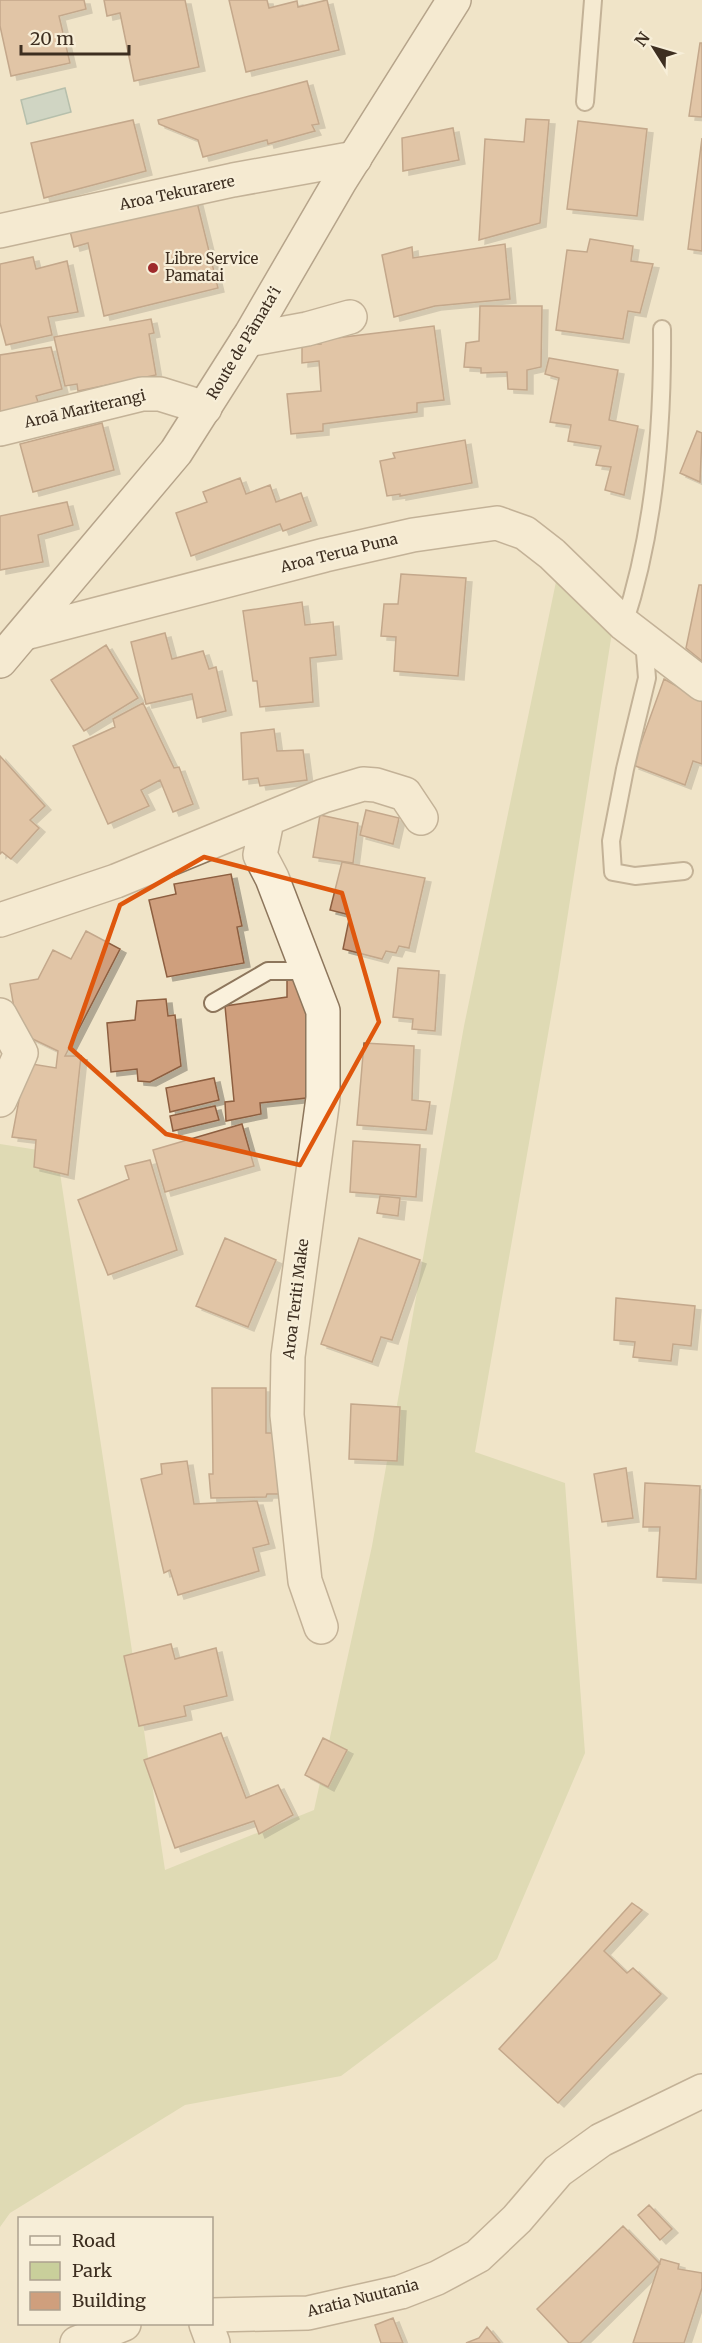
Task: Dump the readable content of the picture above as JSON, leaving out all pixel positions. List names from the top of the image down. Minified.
{"streets":{"street":["Aroa Tekurarere","Route de Pāmata'i","Aroā Mariterangi","Aroa Terua Puna","Aroa Teriti Make","Aratia Nuutania"]},"crossings":[["Aroa Tekurarere","Route de Pāmata'i"],["Route de Pāmata'i","Aroā Mariterangi"],["Route de Pāmata'i","Aroa Terua Puna"]],"places":["Libre Service Pamatai"],"legend":["Road","Park","Building"],"scale_bar":"20 m","north":"top left"}
